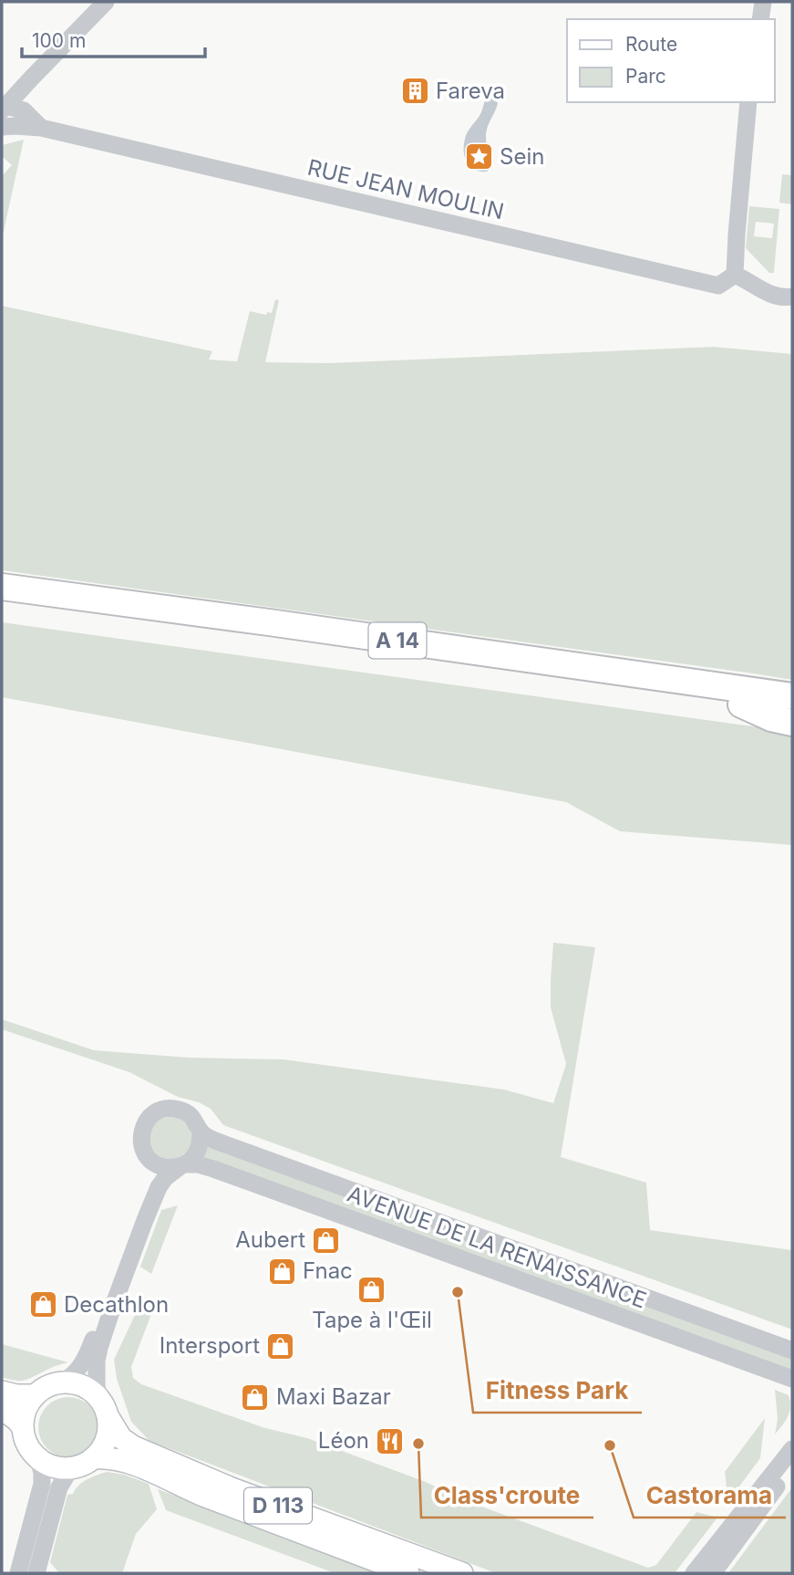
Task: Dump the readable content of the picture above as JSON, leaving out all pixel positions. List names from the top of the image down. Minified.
{"streets":{"highway":["A 14"],"main road":["D 113"],"street":["RUE JEAN MOULIN","AVENUE DE LA RENAISSANCE"]},"places":{"building":["Fareva"],"place":["Sein"],"shop":["Aubert","Fnac","Tape à l'Œil","Decathlon","Intersport","Maxi Bazar"],"other":["Fitness Park","Class'croute","Castorama"],"restaurant":["Léon"]},"legend":["Route","Parc"],"scale_bar":"100 m"}
